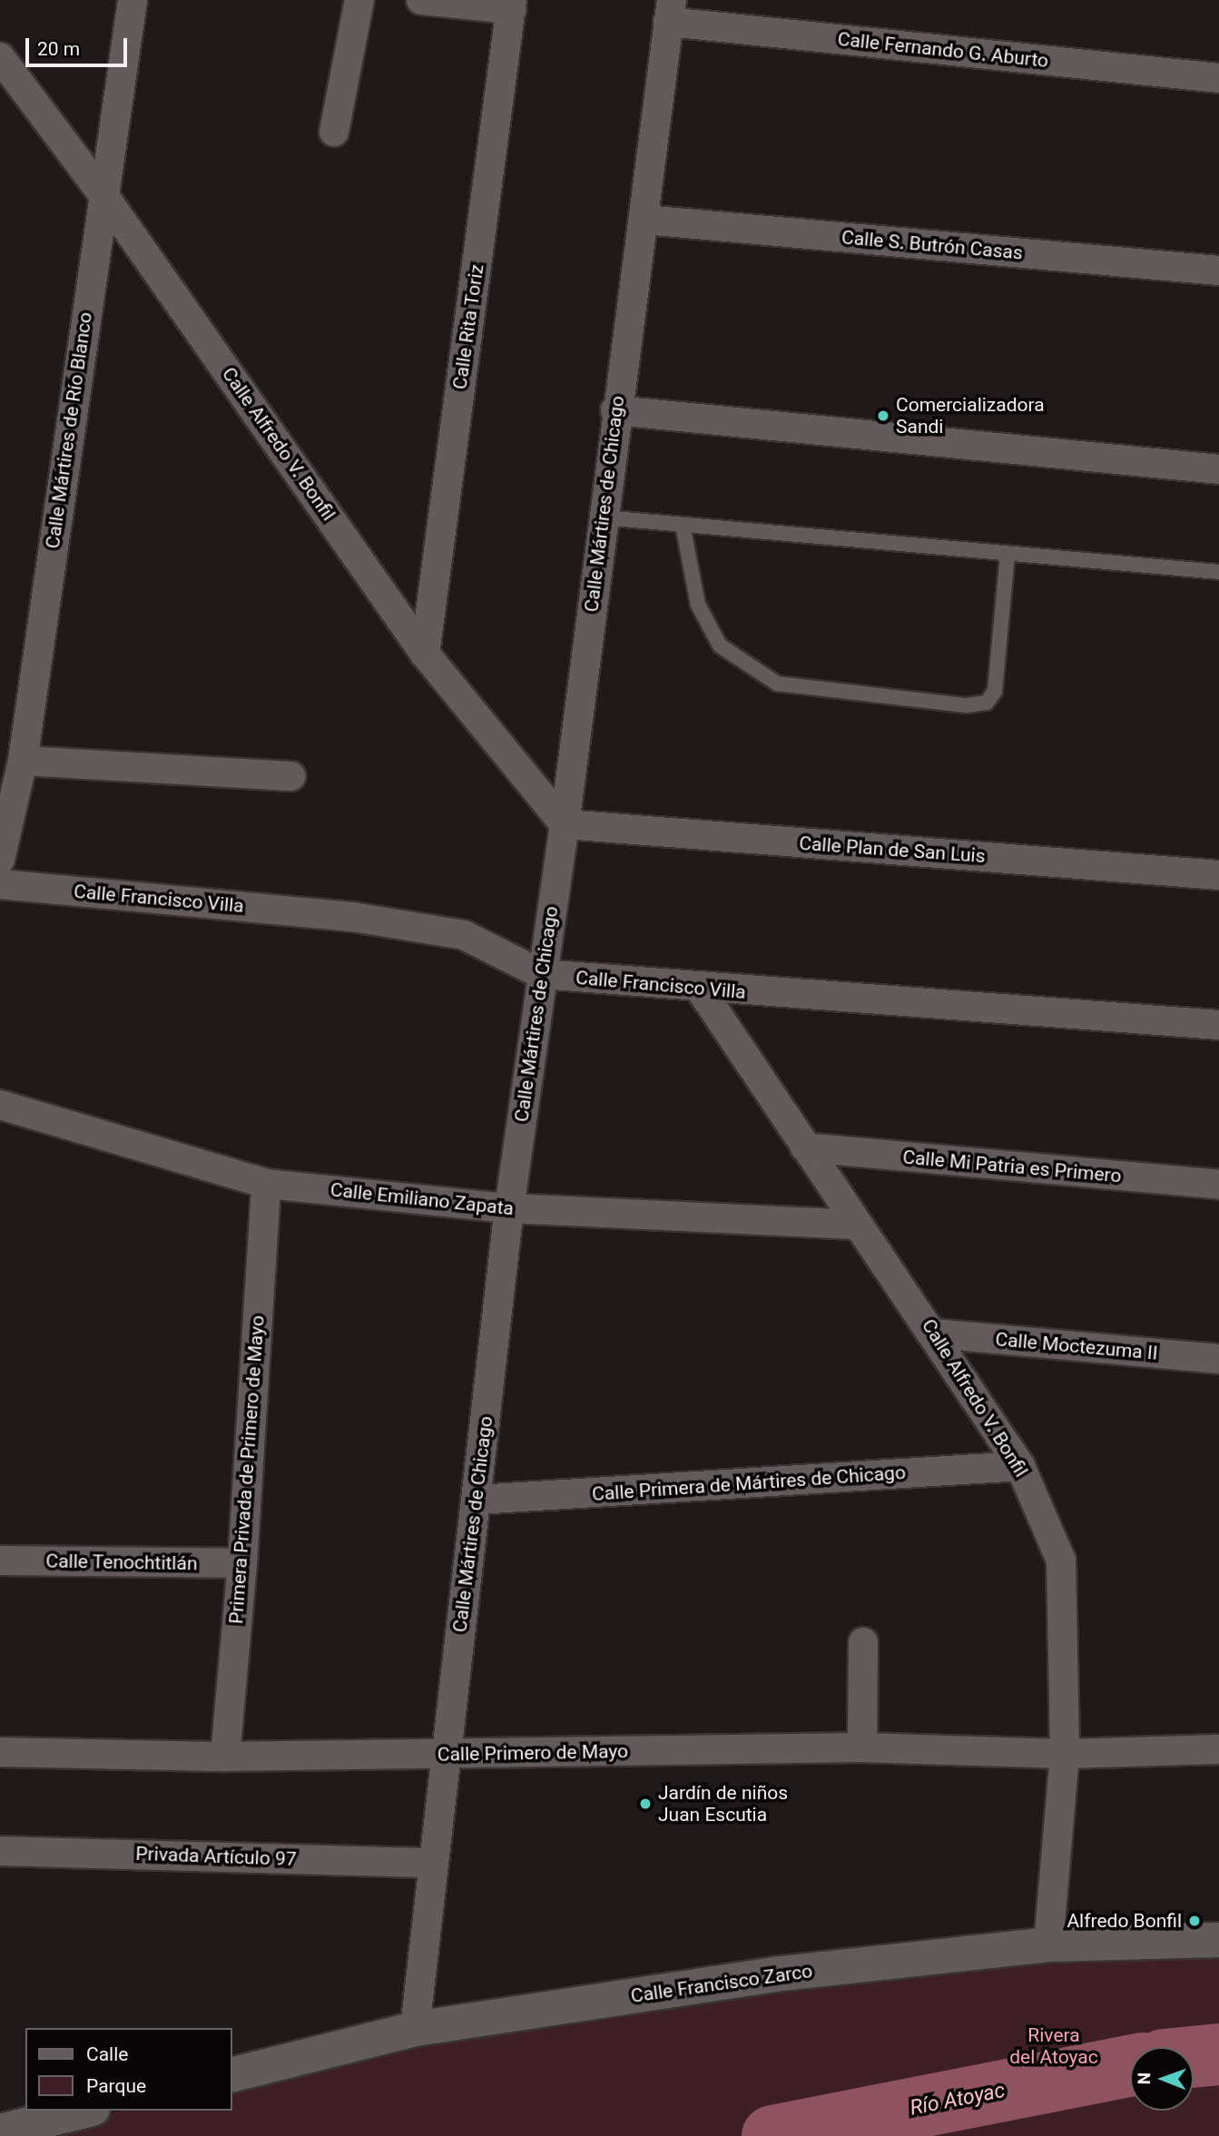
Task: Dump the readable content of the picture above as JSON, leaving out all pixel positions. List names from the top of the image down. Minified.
{"streets":{"street":["Calle Fernando G. Aburto","Calle S. Butrón Casas","Calle Rita Toriz","Calle Mártires de Río Blanco","Calle Alfredo V. Bonfil","Calle Mártires de Chicago","Calle Plan de San Luis","Calle Francisco Villa","Calle Mi Patria es Primero","Calle Emiliano Zapata","Calle Moctezuma II","Primera Privada de Primero de Mayo","Calle Primera de Mártires de Chicago","Calle Tenochtitlán","Calle Primero de Mayo","Privada Artículo 97","Calle Francisco Zarco"]},"crossings":[["Calle Fernando G. Aburto","Calle Mártires de Chicago"],["Calle S. Butrón Casas","Calle Mártires de Chicago"],["Calle Rita Toriz","Calle Alfredo V. Bonfil"],["Calle Mártires de Río Blanco","Calle Alfredo V. Bonfil"],["Calle Alfredo V. Bonfil","Calle Mártires de Chicago"],["Calle Alfredo V. Bonfil","Calle Plan de San Luis"],["Calle Alfredo V. Bonfil","Calle Francisco Villa"],["Calle Alfredo V. Bonfil","Calle Mi Patria es Primero"],["Calle Alfredo V. Bonfil","Calle Emiliano Zapata"],["Calle Alfredo V. Bonfil","Calle Moctezuma II"],["Calle Alfredo V. Bonfil","Calle Primera de Mártires de Chicago"],["Calle Alfredo V. Bonfil","Calle Primero de Mayo"],["Calle Alfredo V. Bonfil","Calle Francisco Zarco"],["Calle Mártires de Chicago","Calle Plan de San Luis"],["Calle Mártires de Chicago","Calle Francisco Villa"],["Calle Mártires de Chicago","Calle Emiliano Zapata"],["Calle Mártires de Chicago","Calle Primera de Mártires de Chicago"],["Calle Mártires de Chicago","Calle Primero de Mayo"],["Calle Mártires de Chicago","Privada Artículo 97"],["Calle Mártires de Chicago","Calle Francisco Zarco"],["Calle Emiliano Zapata","Primera Privada de Primero de Mayo"],["Primera Privada de Primero de Mayo","Calle Tenochtitlán"],["Primera Privada de Primero de Mayo","Calle Primero de Mayo"]],"water":["Río Atoyac"],"parks":["Rivera del Atoyac"],"places":["Comercializadora Sandi","Jardín de niños Juan Escutia","Alfredo Bonfil"],"legend":["Calle","Parque"],"scale_bar":"20 m","north":"left"}
